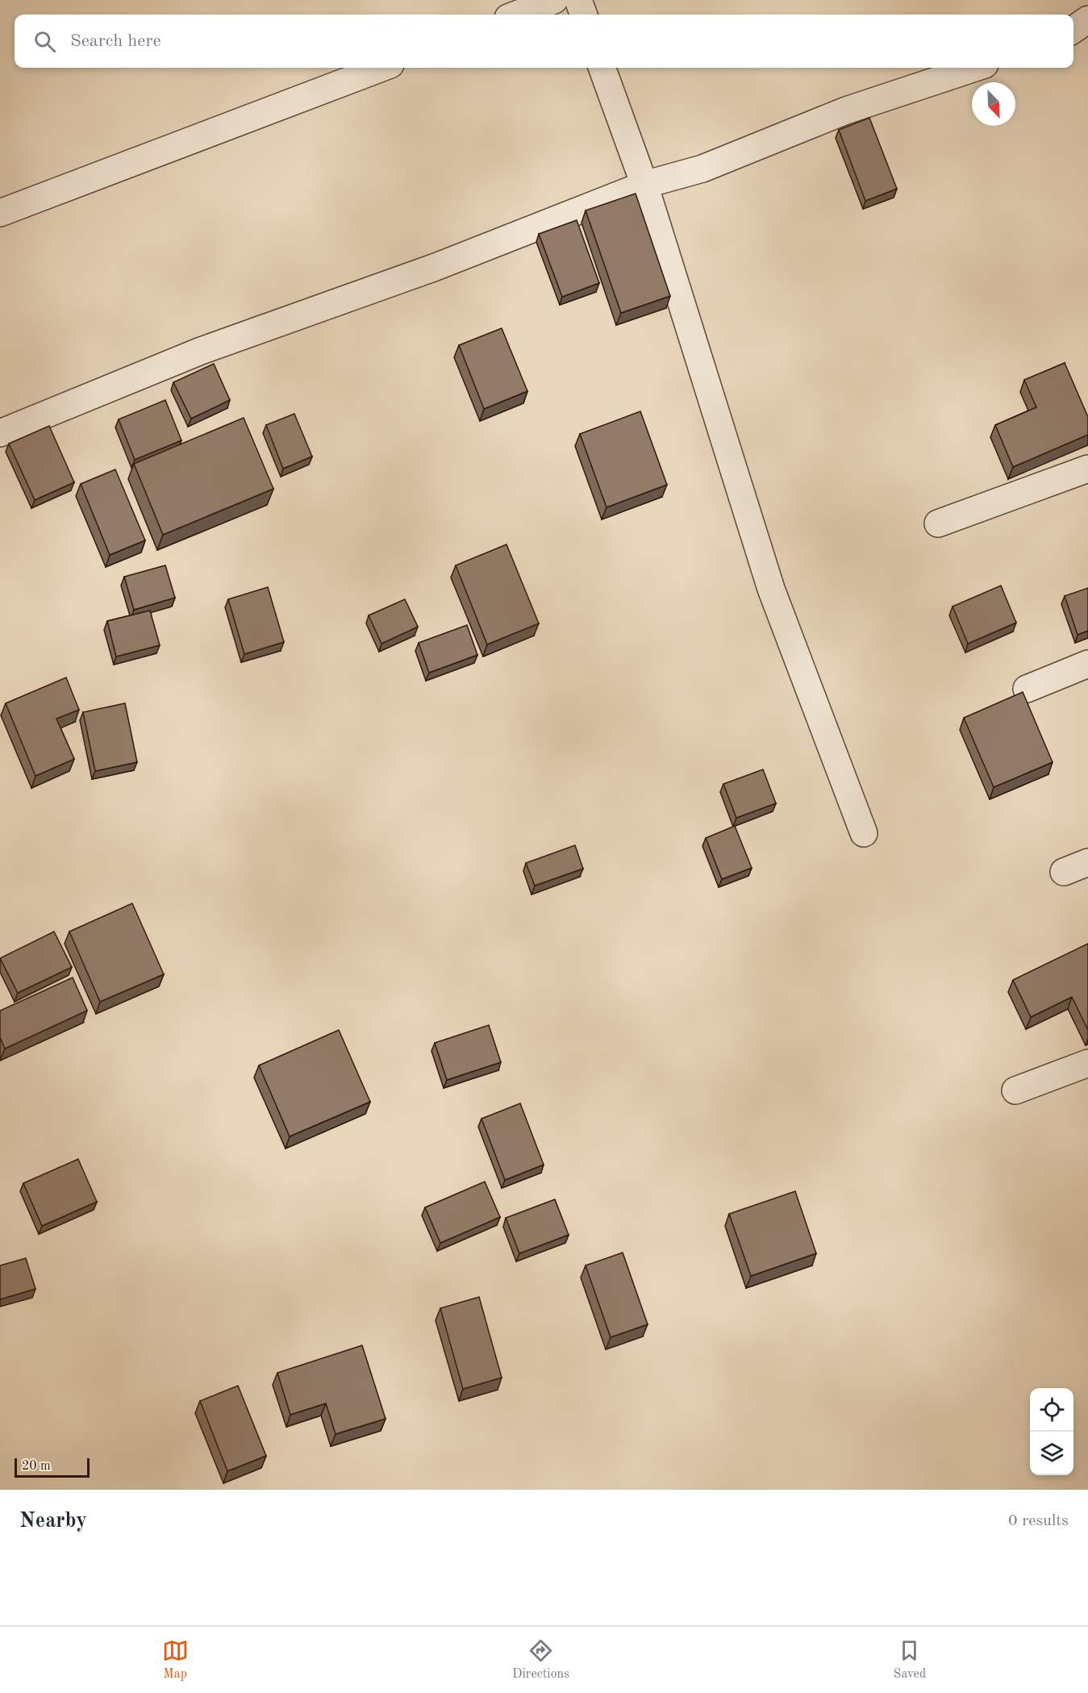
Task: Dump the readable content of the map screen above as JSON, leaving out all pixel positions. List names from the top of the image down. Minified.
{"scale_bar":"20 m","north":"bottom right","page":{"search":"Search here","scale":"20 m","heading":["Nearby","0 results"],"nav":["Map","Directions","Saved"]}}
